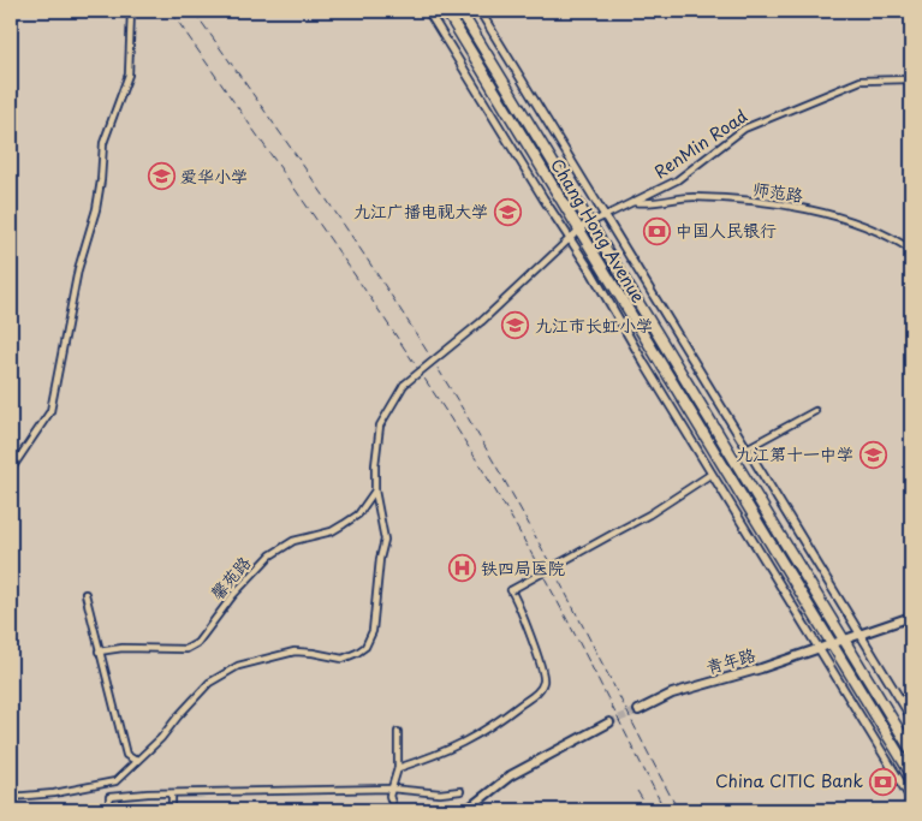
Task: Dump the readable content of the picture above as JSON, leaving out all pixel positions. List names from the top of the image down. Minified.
{"streets":{"highway":["Chang Hong Avenue"],"main road":["青年路"],"street":["RenMin Road","师范路","馨苑路"]},"crossings":[["RenMin Road","师范路"],["RenMin Road","Chang Hong Avenue"],["RenMin Road","馨苑路"],["Chang Hong Avenue","青年路"]],"places":{"school or university":["爱华小学","九江广播电视大学","九江市长虹小学","九江第十一中学"],"bank":["中国人民银行","China CITIC Bank"],"hospital":["铁四局医院"]}}
